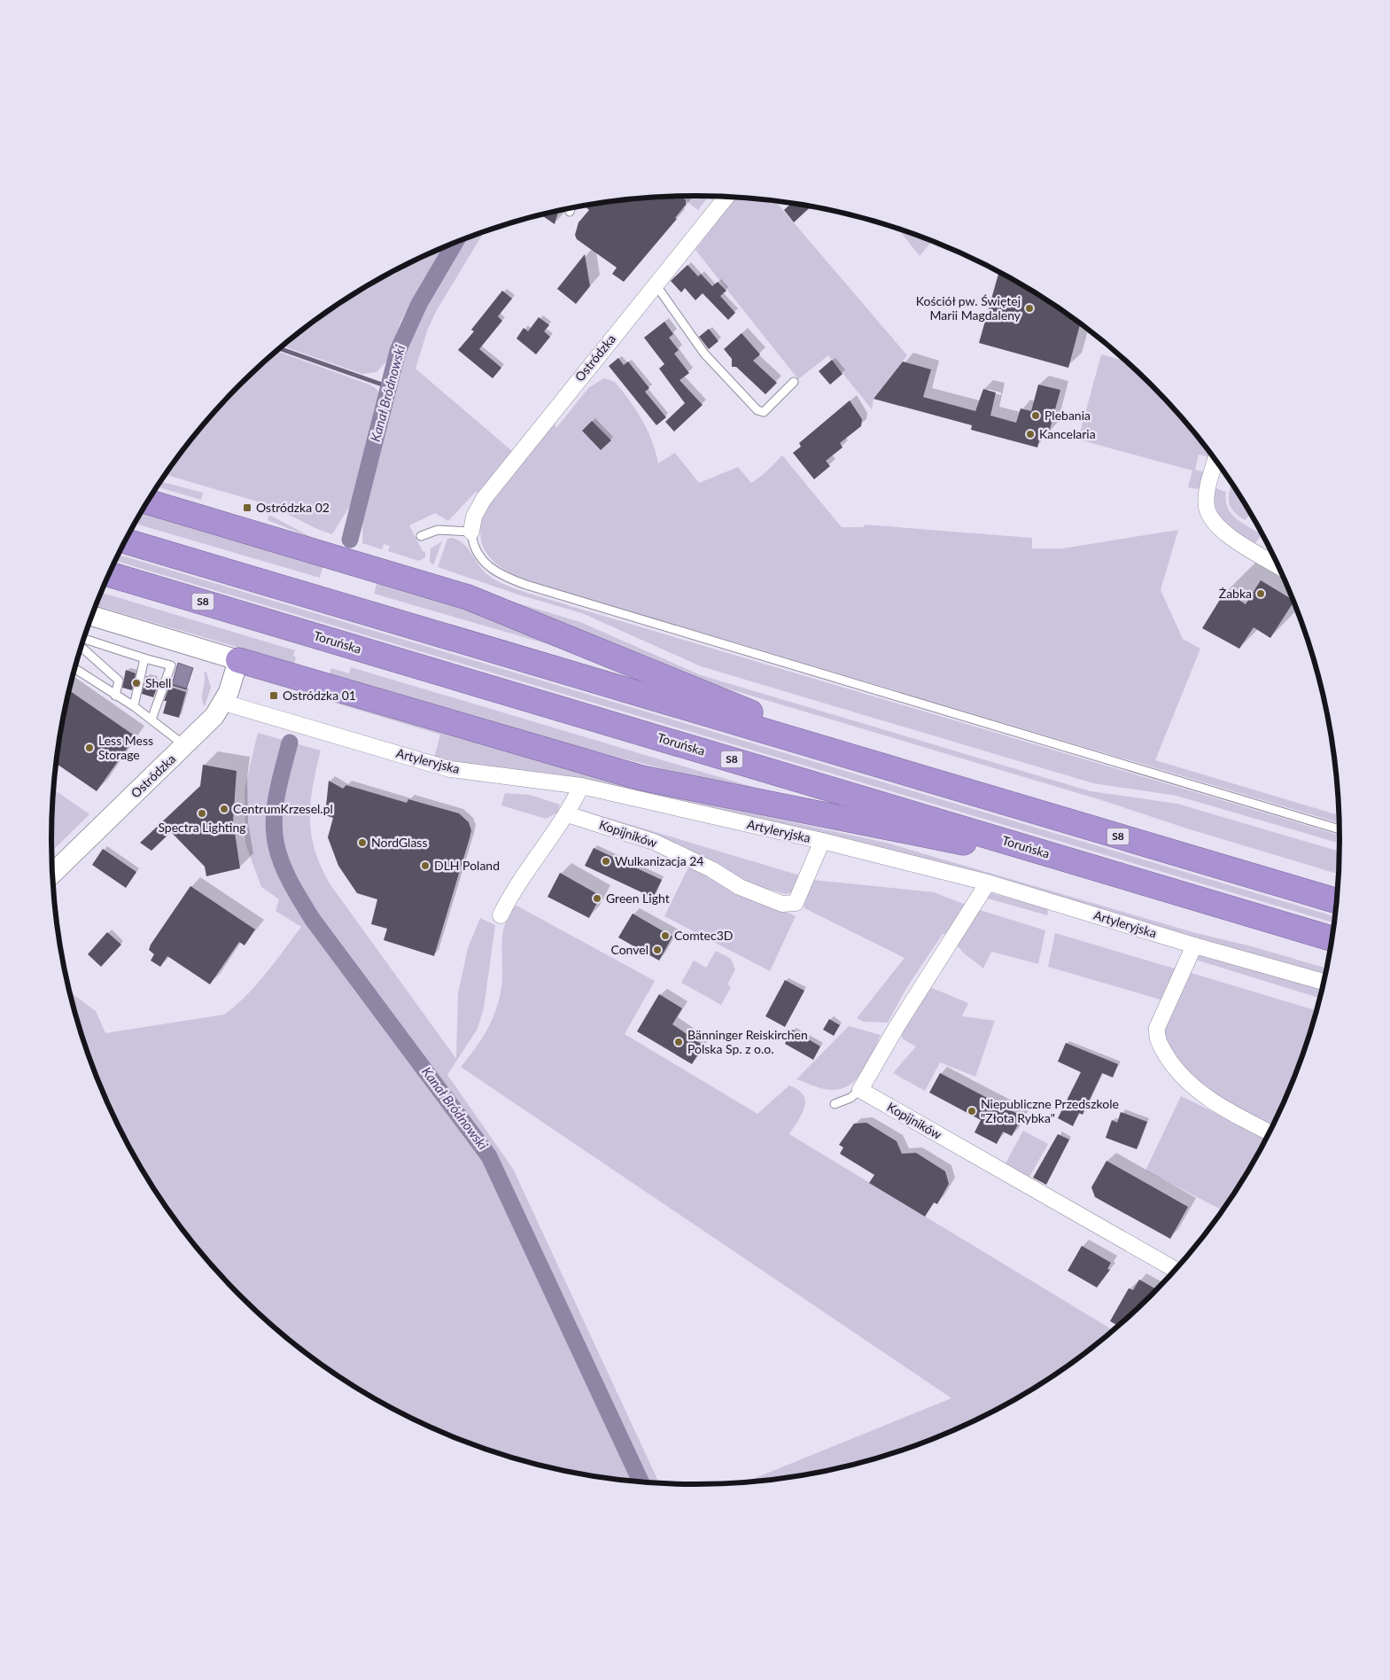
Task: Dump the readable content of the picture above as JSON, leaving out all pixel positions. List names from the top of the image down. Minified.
{"streets":{"highway":["S8","Toruńska"],"street":["Ostródzka","Artyleryjska","Kopijników"]},"crossings":[["Ostródzka","Artyleryjska"],["Artyleryjska","Kopijników"]],"water":["Kanał Bródnowski"],"places":{"other":["Kościół pw. Świętej Marii Magdaleny","Plebania","Kancelaria","Żabka","Shell","Less Mess Storage","CentrumKrzesel.pl","Spectra Lighting","NordGlass","Wulkanizacja 24","DLH Poland","Green Light","Comtec3D","Convel","Bänninger Reiskirchen Polska Sp. z o.o.","Niepubliczne Przedszkole \"Złota Rybka\""],"transit":["Ostródzka 02","Ostródzka 01"]}}
